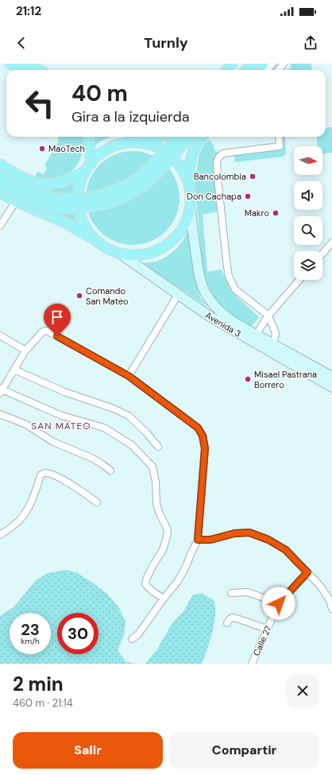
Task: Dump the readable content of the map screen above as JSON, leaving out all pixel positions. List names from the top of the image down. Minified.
{"streets":{"main road":["Avenida 3"],"street":["Calle 27"]},"districts":["SAN MATEO"],"places":["MaoTech","Bancolombia","Don Cachapa","Makro","Comando San Mateo","Misael Pastrana Borrero"],"north":"right","page":{"status":"21:12","header":"Turnly","turn":["40 m","Gira a la izquierda"],"speed":"23 km/h","limit":"30","heading":["2 min","460 m · 21:14"],"buttons":["Salir","Compartir"]}}
